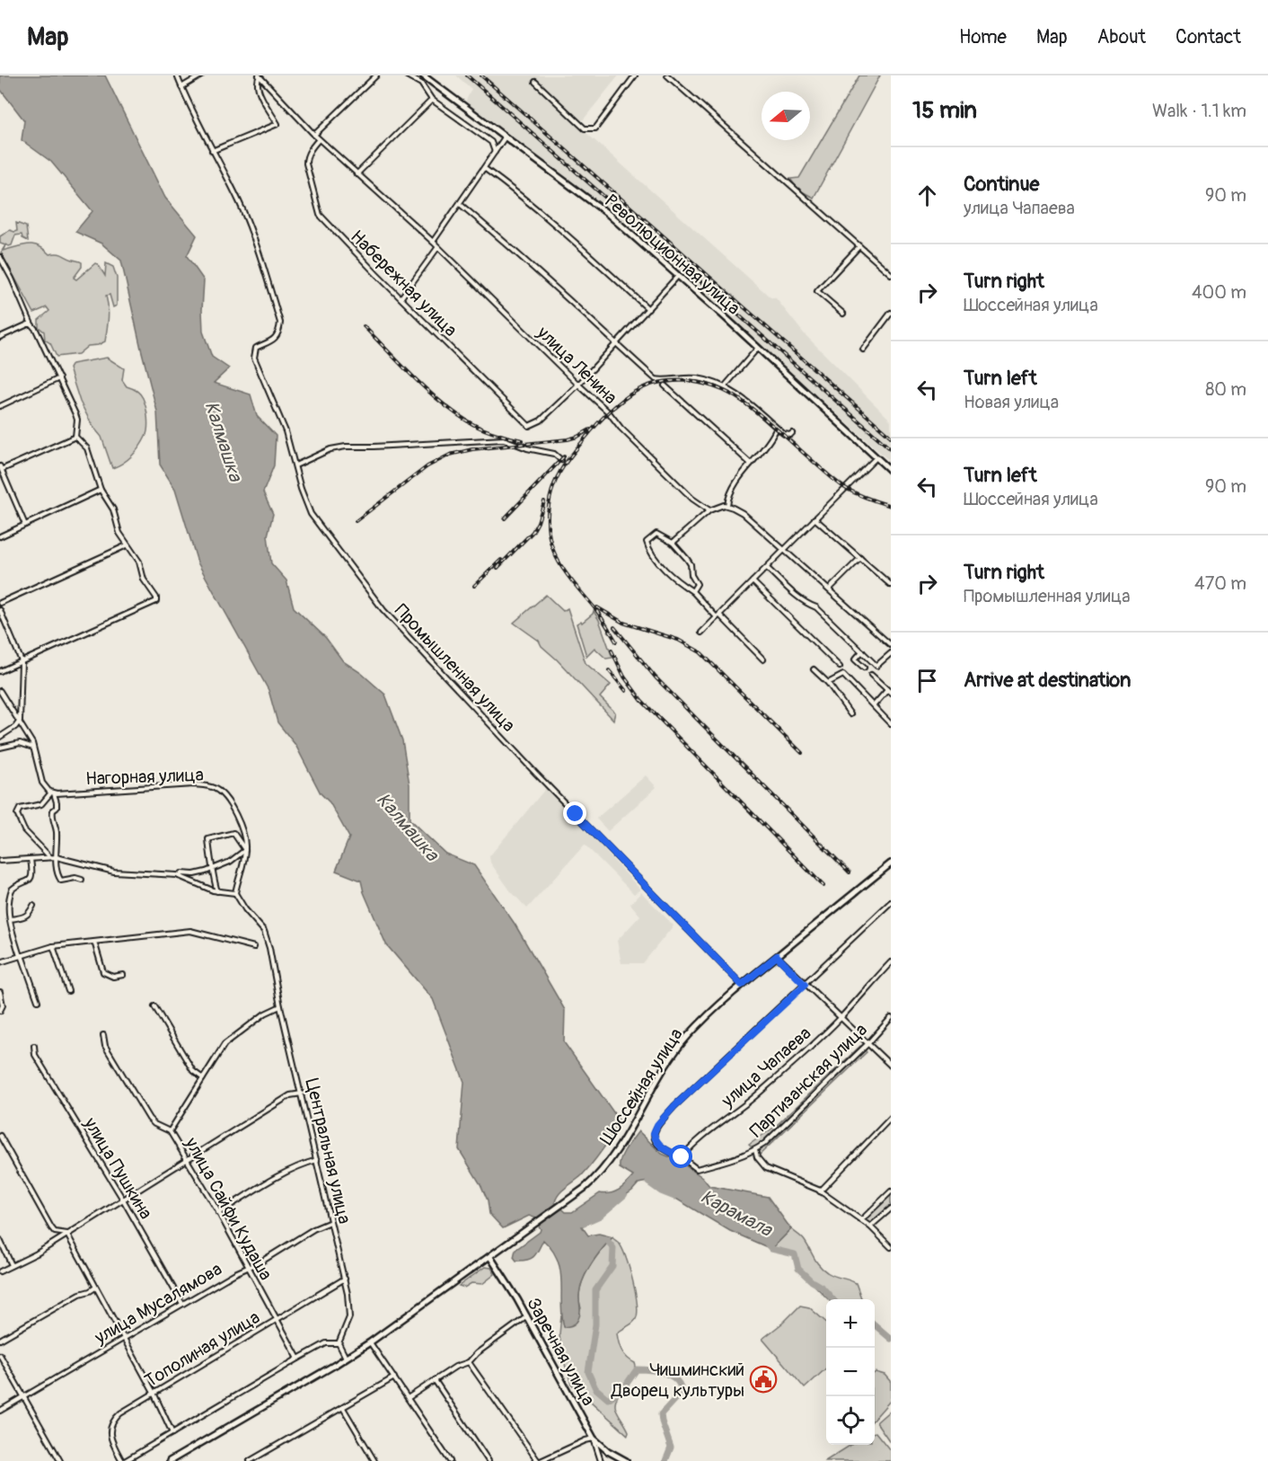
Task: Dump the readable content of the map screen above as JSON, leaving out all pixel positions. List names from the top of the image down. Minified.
{"streets":{"main road":["Революционная улица","Шоссейная улица","Заречная улица"],"street":["Набережная улица","улица Ленина","Промышленная улица","Нагорная улица","улица Чапаева","Партизанская улица","Центральная улица","улица Пушкина","улица Сайфи Кудаша","улица Мусалямова","Тополиная улица"]},"crossings":[["Набережная улица","улица Ленина"],["Промышленная улица","Шоссейная улица"],["Нагорная улица","Центральная улица"],["улица Чапаева","Партизанская улица"],["улица Чапаева","Шоссейная улица"],["Партизанская улица","Шоссейная улица"],["Шоссейная улица","Заречная улица"],["Центральная улица","улица Мусалямова"],["Центральная улица","Тополиная улица"],["улица Пушкина","улица Мусалямова"],["улица Сайфи Кудаша","улица Мусалямова"],["улица Сайфи Кудаша","Тополиная улица"]],"water":["Калмашка","Карамала"],"places":{"public building":["Чишминский Дворец культуры"]},"north":"left","page":{"header":"Map","nav":["Home","Map","About","Contact"],"heading":["15 min","Walk · 1.1 km"],"list":[["Continue","улица Чапаева","90 m"],["Turn right","Шоссейная улица","400 m"],["Turn left","Новая улица","80 m"],["Turn left","Шоссейная улица","90 m"],["Turn right","Промышленная улица","470 m"],"Arrive at destination"],"map_buttons":["+","−"]}}
